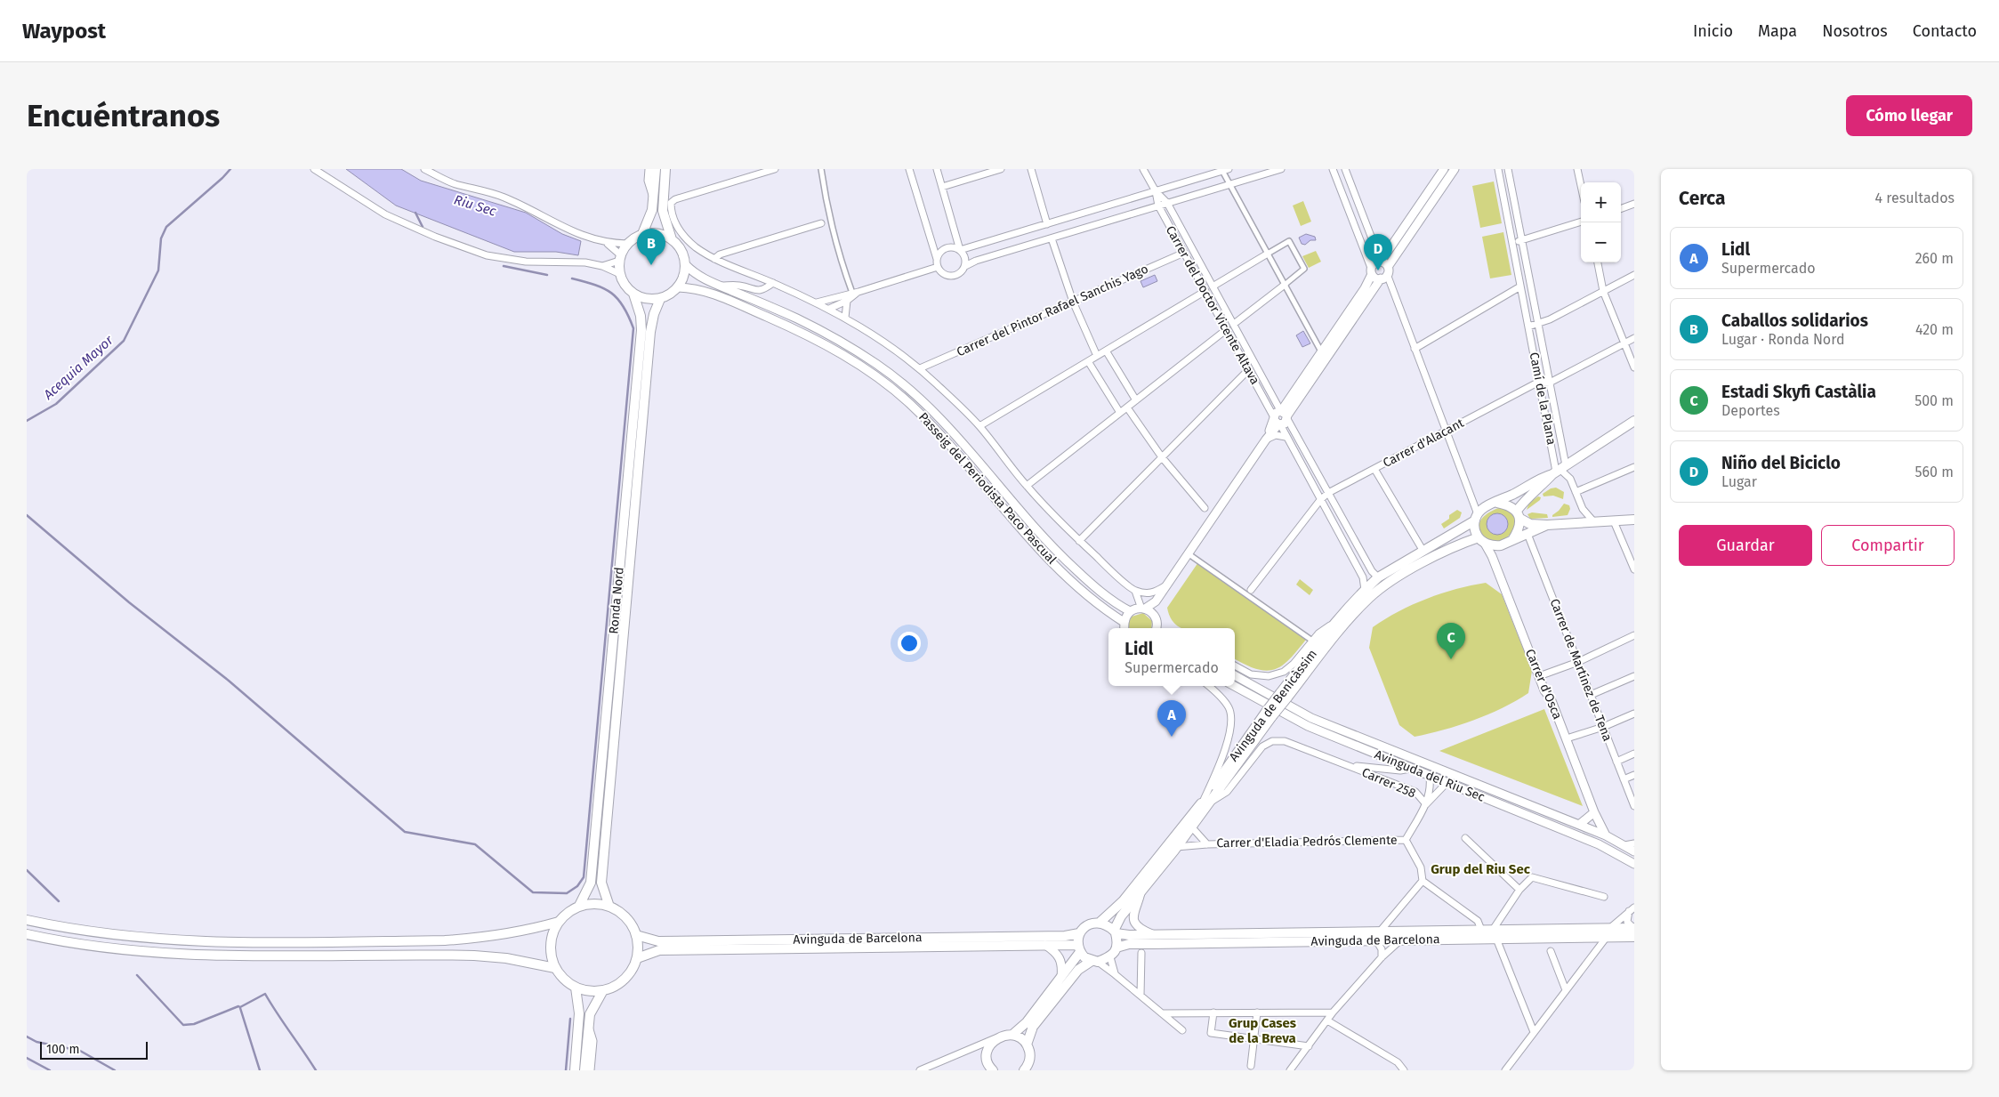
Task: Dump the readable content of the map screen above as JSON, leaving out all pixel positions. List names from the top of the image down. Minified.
{"streets":{"main road":["Ronda Nord","Avinguda de Benicàssim","Avinguda de Barcelona"],"street":["Carrer del Doctor Vicente Altava","Carrer del Pintor Rafael Sanchis Yago","Camí de la Plana","Carrer d'Alacant","Passeig del Periodista Paco Pascual","Carrer de Martínez de Tena","Carrer d'Osca","Avinguda del Riu Sec","Carrer 258","Carrer d'Eladia Pedrós Clemente"]},"crossings":[["Carrer del Doctor Vicente Altava","Carrer del Pintor Rafael Sanchis Yago"],["Carrer del Doctor Vicente Altava","Carrer d'Alacant"],["Carrer del Doctor Vicente Altava","Avinguda de Benicàssim"],["Camí de la Plana","Carrer d'Alacant"],["Passeig del Periodista Paco Pascual","Ronda Nord"],["Ronda Nord","Avinguda de Barcelona"],["Carrer d'Osca","Avinguda de Benicàssim"],["Carrer d'Osca","Avinguda del Riu Sec"],["Avinguda de Benicàssim","Carrer 258"],["Avinguda de Benicàssim","Carrer d'Eladia Pedrós Clemente"],["Avinguda de Benicàssim","Avinguda de Barcelona"],["Avinguda del Riu Sec","Carrer 258"],["Avinguda del Riu Sec","Carrer d'Eladia Pedrós Clemente"],["Carrer 258","Carrer d'Eladia Pedrós Clemente"]],"districts":["Grup del Riu Sec","Grup Cases de la Breva"],"water":["Riu Sec","Acequia Mayor"],"scale_bar":"100 m","page":{"header":"Waypost","nav":["Inicio","Mapa","Nosotros","Contacto"],"buttons":["Cómo llegar",["Guardar","Compartir"]],"title":"Encuéntranos","heading":["Cerca","4 resultados"],"map_buttons":["+","−"],"list":[{"mark":"A","name":"Lidl","note":"Supermercado","value":"260 m"},{"mark":"B","name":"Caballos solidarios","note":"Lugar · Ronda Nord","value":"420 m"},{"mark":"C","name":"Estadi Skyfi Castàlia","note":"Deportes","value":"500 m"},{"mark":"D","name":"Niño del Biciclo","note":"Lugar","value":"560 m"}],"pins":["B","D","C","A"],"popup":["Lidl","Supermercado"],"scale":"100 m"}}
